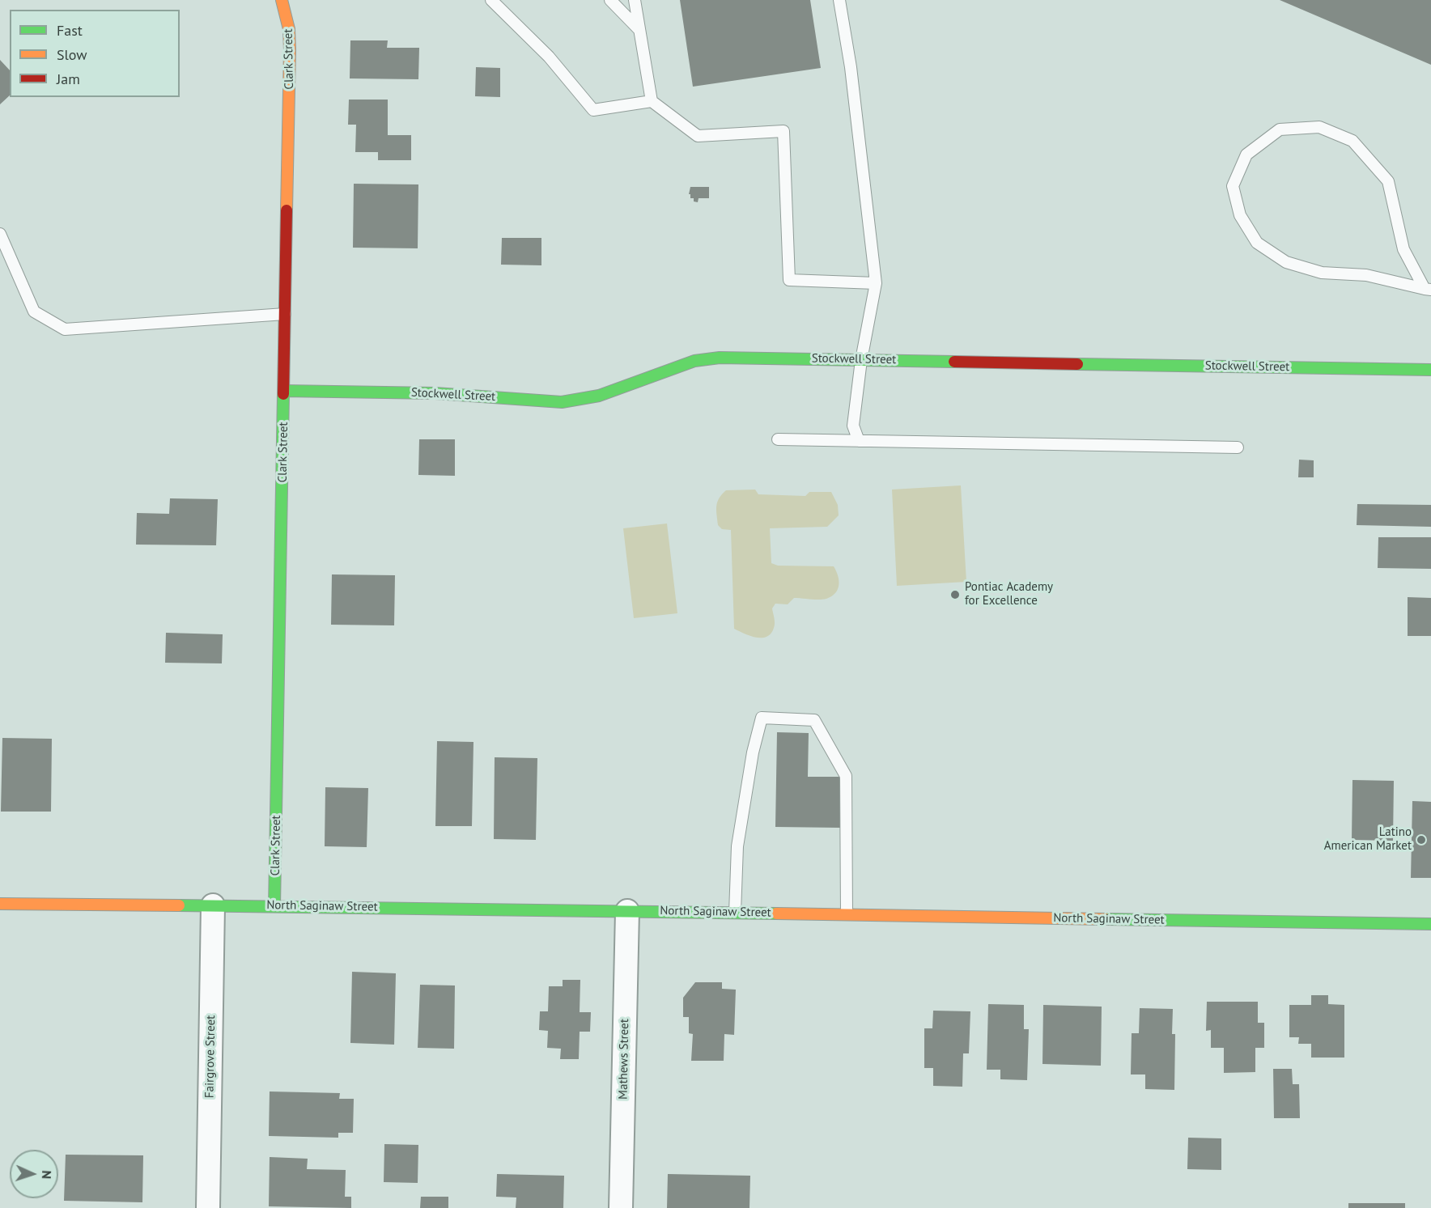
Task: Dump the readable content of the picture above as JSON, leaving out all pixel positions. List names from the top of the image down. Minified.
{"streets":{"street":["Clark Street","Stockwell Street","North Saginaw Street","Fairgrove Street","Mathews Street"]},"crossings":[["Clark Street","Stockwell Street"],["Clark Street","North Saginaw Street"],["North Saginaw Street","Fairgrove Street"],["North Saginaw Street","Mathews Street"]],"places":["Pontiac Academy for Excellence","Latino American Market"],"legend":["Fast","Slow","Jam"],"north":"right"}
